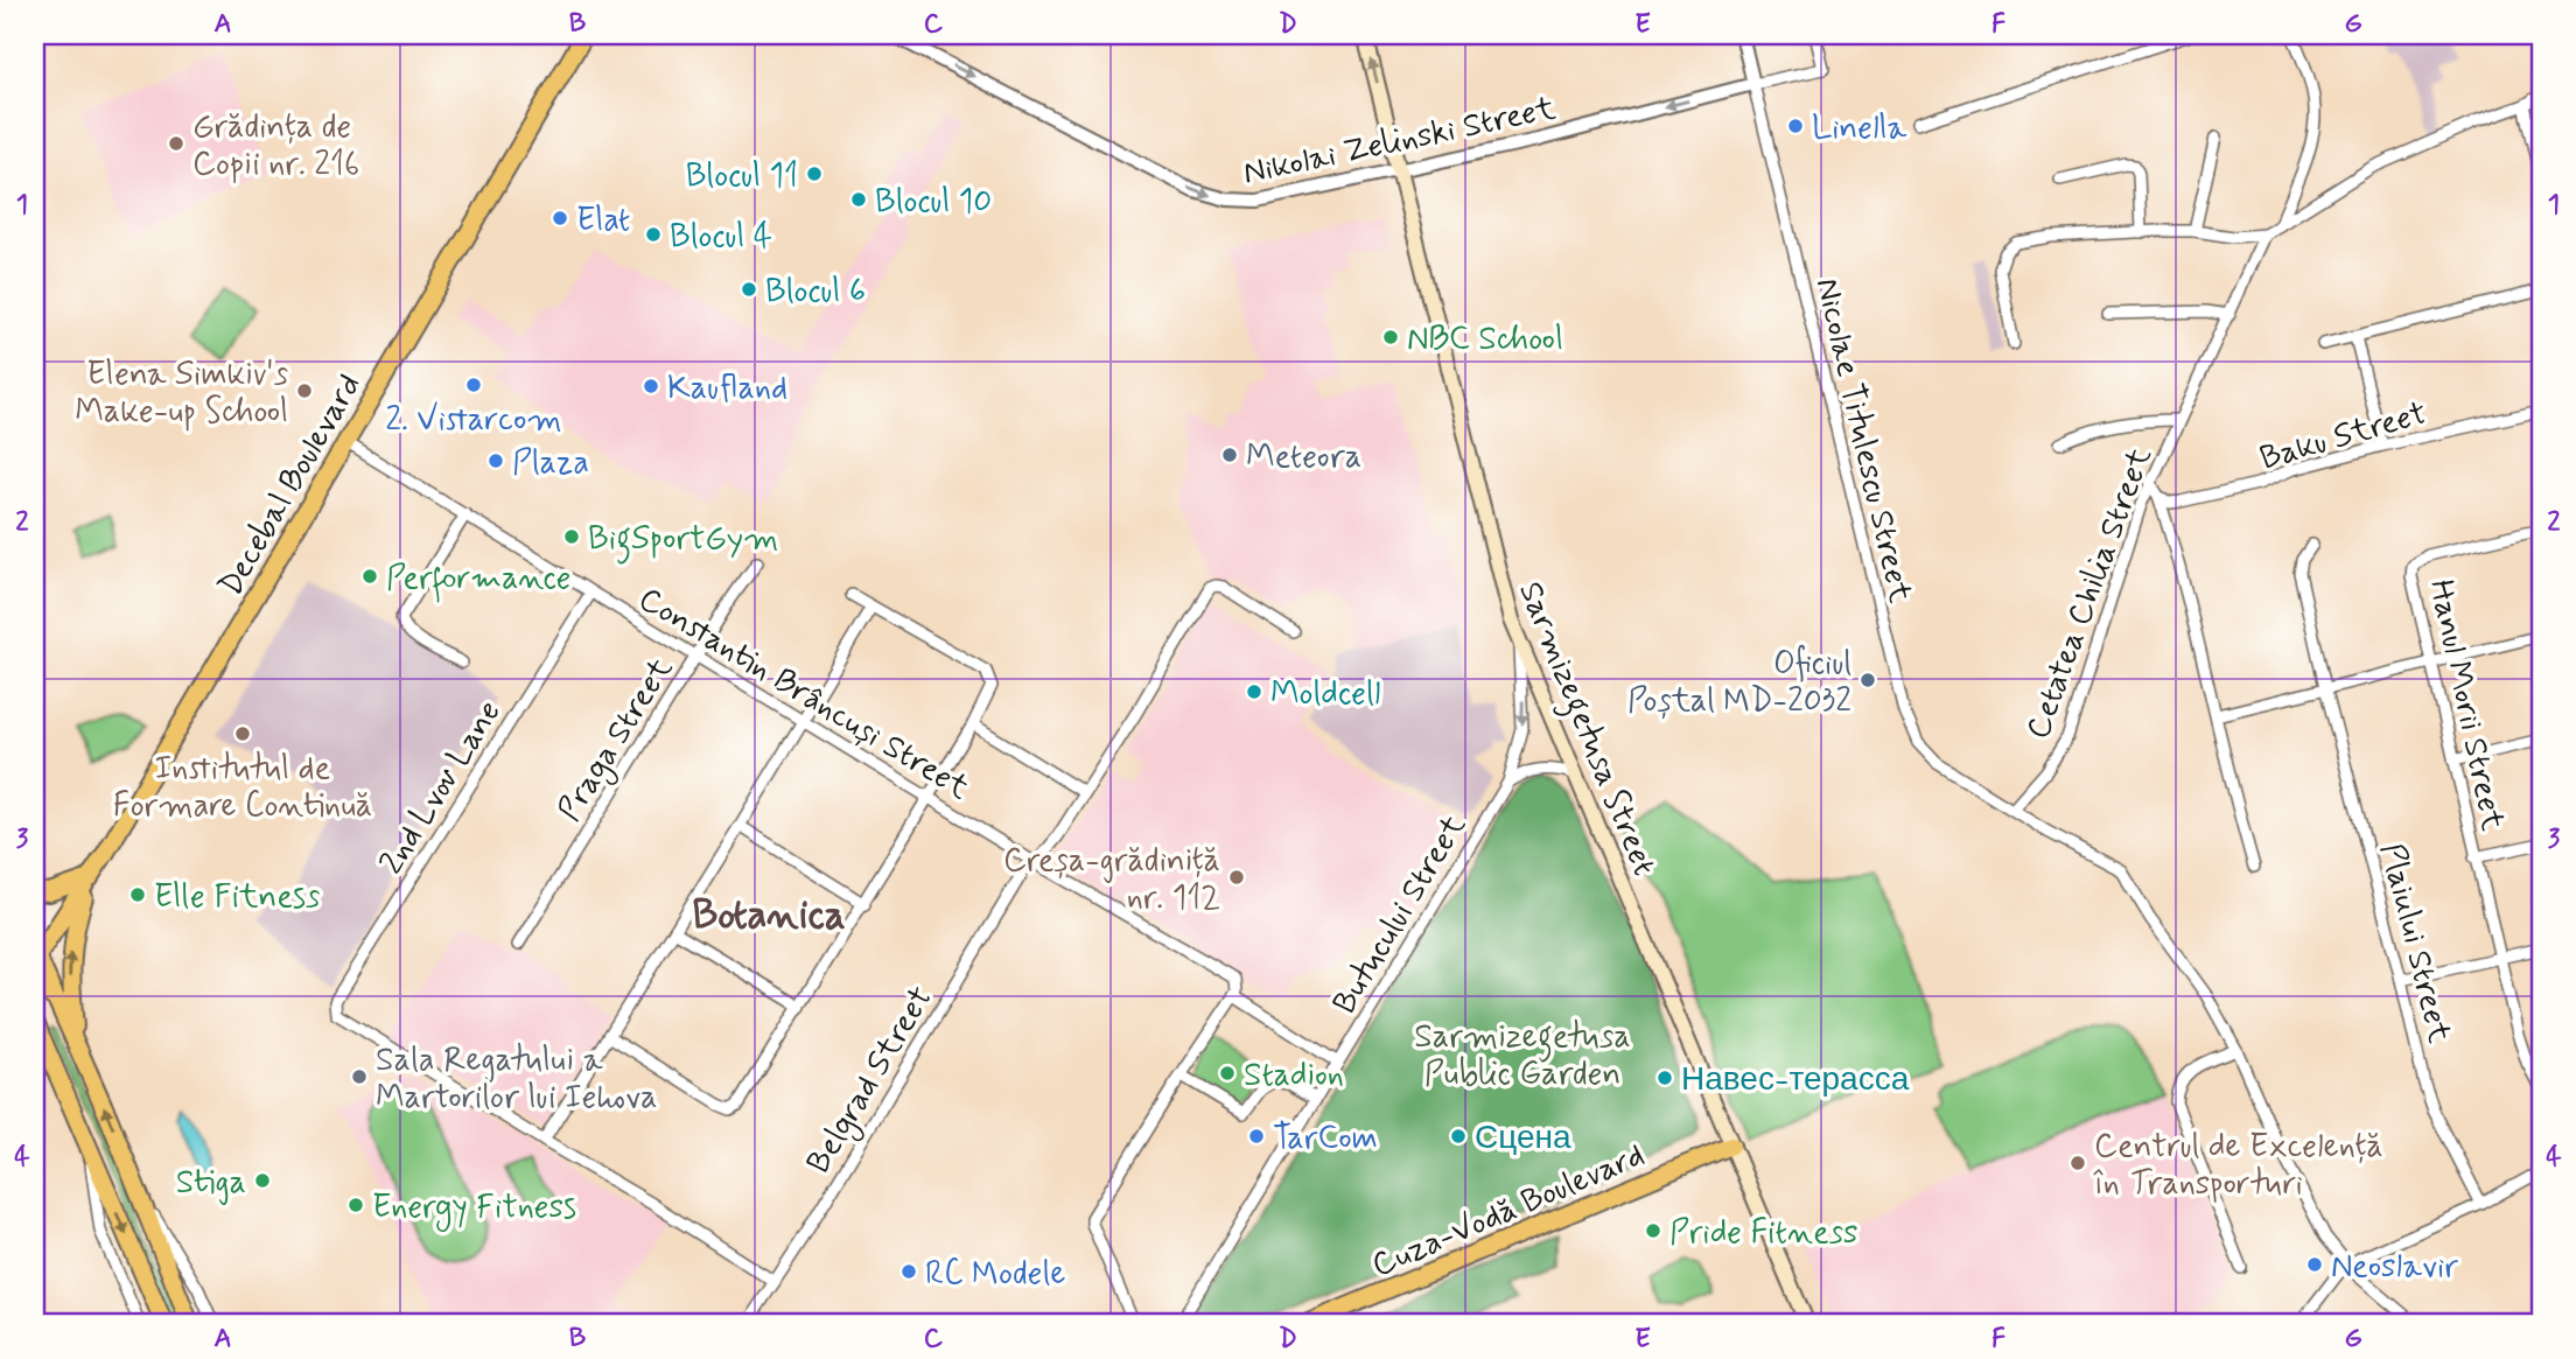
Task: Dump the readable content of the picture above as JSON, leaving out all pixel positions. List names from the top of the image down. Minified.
{"streets":{"main road":["Decebal Boulevard","Sarmizegetusa Street","Cuza-Vodă Boulevard"],"street":["Nikolai Zelinski Street","Baku Street","Nicolae Titulescu Street","Cetatea Chilia Street","Constantin Brâncuși Street","Hanul Morii Street","Praga Street","2nd Lvov Lane","Butucului Street","Plaiului Street","Belgrad Street"]},"crossings":[["Nikolai Zelinski Street","Nicolae Titulescu Street"],["Nikolai Zelinski Street","Sarmizegetusa Street"],["Nicolae Titulescu Street","Cetatea Chilia Street"],["Decebal Boulevard","Constantin Brâncuși Street"],["Constantin Brâncuși Street","Praga Street"],["Constantin Brâncuși Street","2nd Lvov Lane"],["Constantin Brâncuși Street","Belgrad Street"],["Sarmizegetusa Street","Butucului Street"],["Sarmizegetusa Street","Cuza-Vodă Boulevard"]],"districts":["Botanica"],"parks":["Sarmizegetusa Public Garden"],"places":["Linella","Grădința de Copii nr. 216","Blocul 11","Blocul 10","Elat","Blocul 4","Blocul 6","NBC School","2. Vistarcom","Kaufland","Elena Simkiv's Make-up School","Meteora","Plaza","BigSportGym","Performance","Oficiul Poștal MD-2032","Moldcell","Institutul de Formare Continuă","Creșa-grădiniță nr. 112","Elle Fitness","Stadion","Sala Regatului a Martorilor lui Iehova","Навес-терасса","TarCom","Сцена","Centrul de Excelență în Transporturi","Stiga","Energy Fitness","Pride Fitness","Neoslavir","RC Modele"],"grid":{"columns":["A","B","C","D","E","F","G"],"rows":["1","2","3","4"]}}
